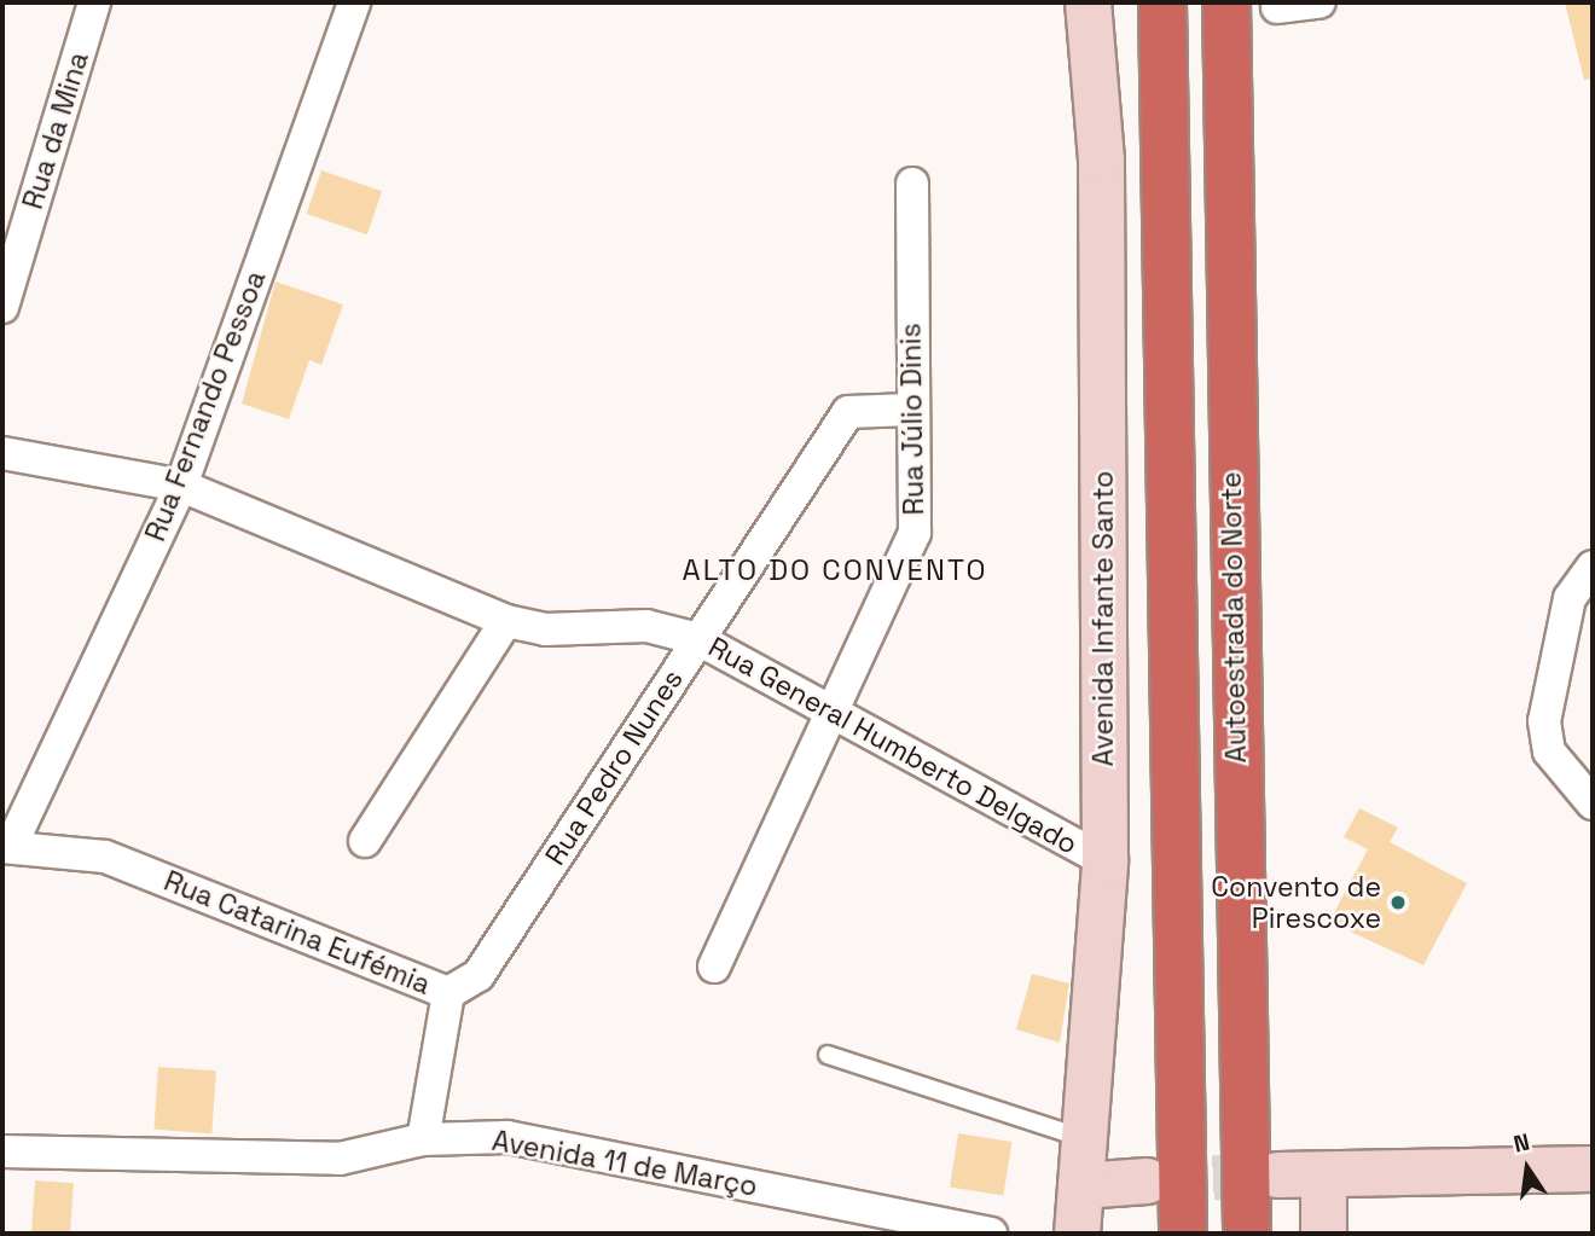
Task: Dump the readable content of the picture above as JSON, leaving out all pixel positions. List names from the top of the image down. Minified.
{"streets":{"highway":["Autoestrada do Norte"],"street":["Rua da Mina","Rua Fernando Pessoa","Rua Júlio Dinis","Avenida Infante Santo","Rua General Humberto Delgado","Rua Pedro Nunes","Rua Catarina Eufémia","Avenida 11 de Março"]},"crossings":[["Rua Fernando Pessoa","Rua General Humberto Delgado"],["Rua Fernando Pessoa","Rua Catarina Eufémia"],["Rua Júlio Dinis","Rua General Humberto Delgado"],["Rua Júlio Dinis","Rua Pedro Nunes"],["Avenida Infante Santo","Rua General Humberto Delgado"],["Rua General Humberto Delgado","Rua Pedro Nunes"],["Rua Pedro Nunes","Rua Catarina Eufémia"],["Rua Catarina Eufémia","Avenida 11 de Março"]],"districts":["ALTO DO CONVENTO"],"places":["Convento de Pirescoxe"],"north":"top"}
